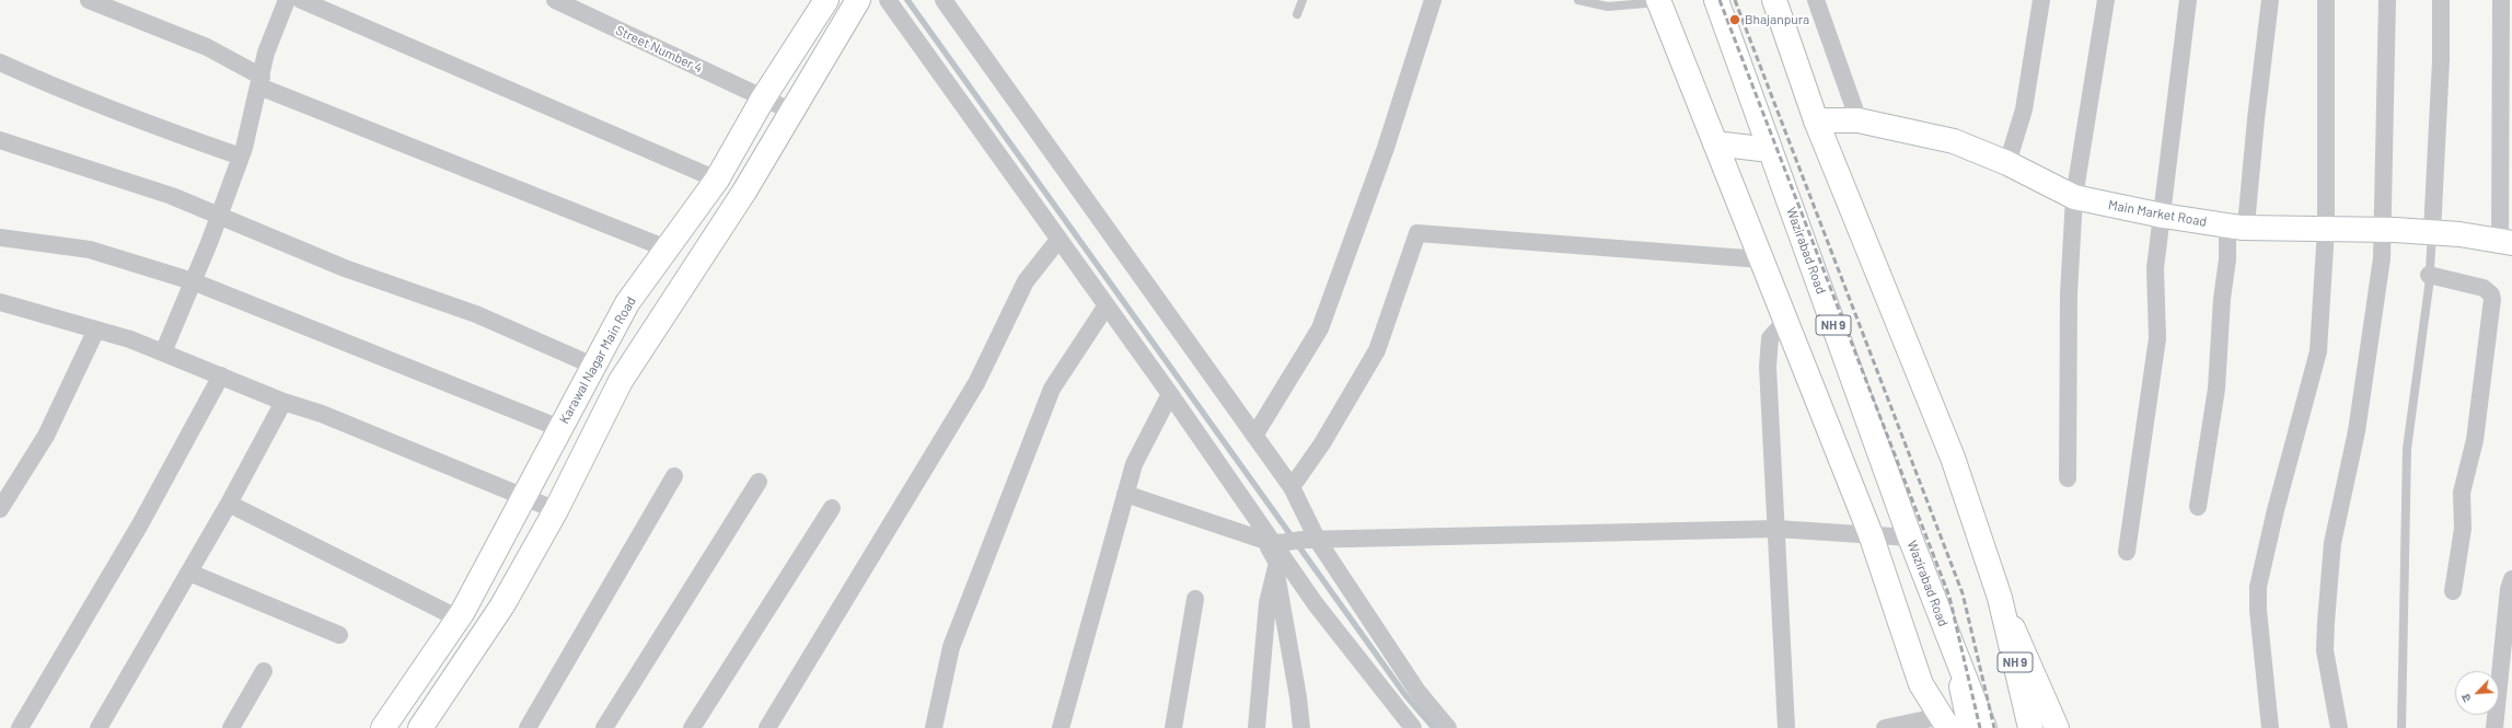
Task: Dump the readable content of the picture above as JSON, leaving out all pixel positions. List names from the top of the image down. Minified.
{"streets":{"main road":["Main Market Road","Wazirabad Road","NH 9","Karawal Nagar Main Road"],"street":["Street Number 4"]},"crossings":[["Street Number 4","Karawal Nagar Main Road"],["Main Market Road","NH 9"]],"places":["Bhajanpura"],"north":"bottom left"}
